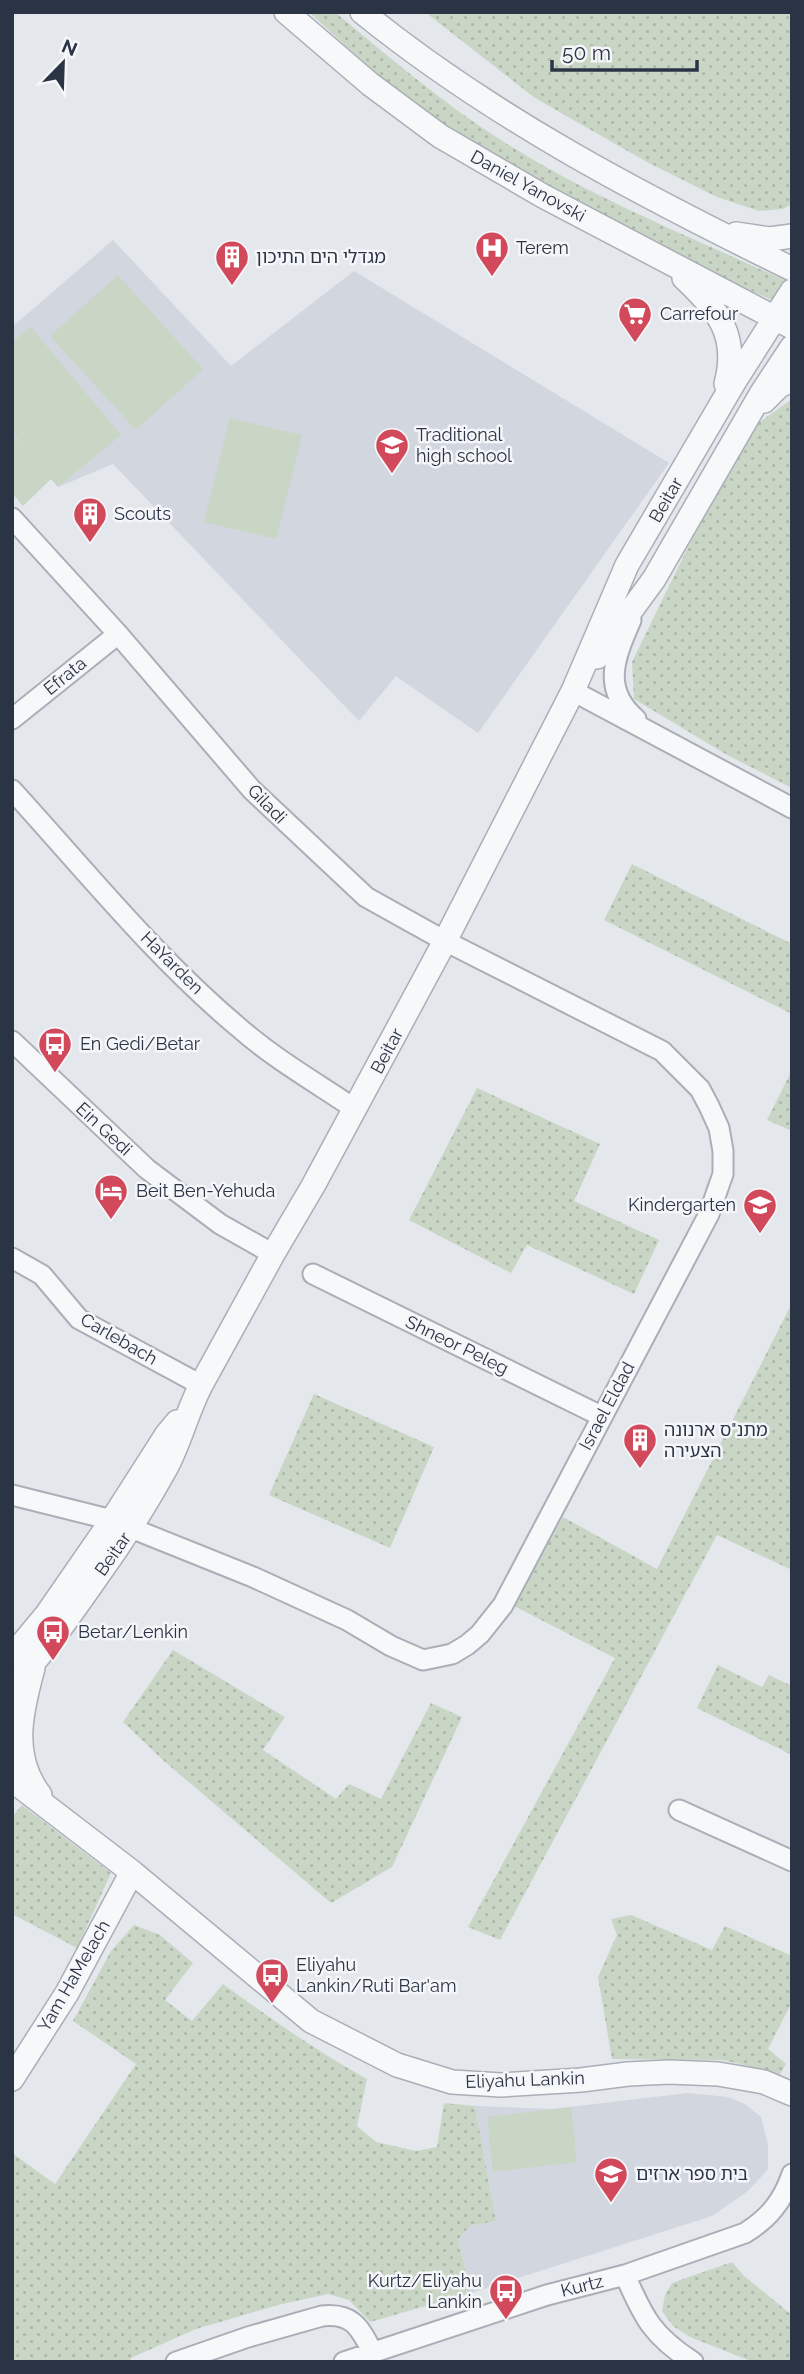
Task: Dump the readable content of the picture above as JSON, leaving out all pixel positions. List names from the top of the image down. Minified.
{"streets":{"street":["Daniel Yanovski","Beitar","Efrata","Giladi","HaYarden","Ein Gedi","Carlebach","Shneor Peleg","Israel Eldad","Yam HaMelach","Eliyahu Lankin","Kurtz"]},"crossings":[["Daniel Yanovski","Beitar"],["Beitar","Giladi"],["Beitar","HaYarden"],["Beitar","Ein Gedi"],["Beitar","Carlebach"],["Beitar","Israel Eldad"],["Efrata","Giladi"],["Giladi","Israel Eldad"],["Shneor Peleg","Israel Eldad"],["Yam HaMelach","Eliyahu Lankin"]],"places":{"hospital":["Terem"],"building":["מגדלי הים התיכון","Scouts","מתנ\"ס ארנונה הצעירה"],"supermarket":["Carrefour"],"school or university":["Traditional high school","Kindergarten","בית ספר ארזים"],"bus stop":["En Gedi/Betar","Betar/Lenkin","Eliyahu Lankin/Ruti Bar'am","Kurtz/Eliyahu Lankin"],"hotel":["Beit Ben-Yehuda"]},"scale_bar":"50 m","north":"top right"}
